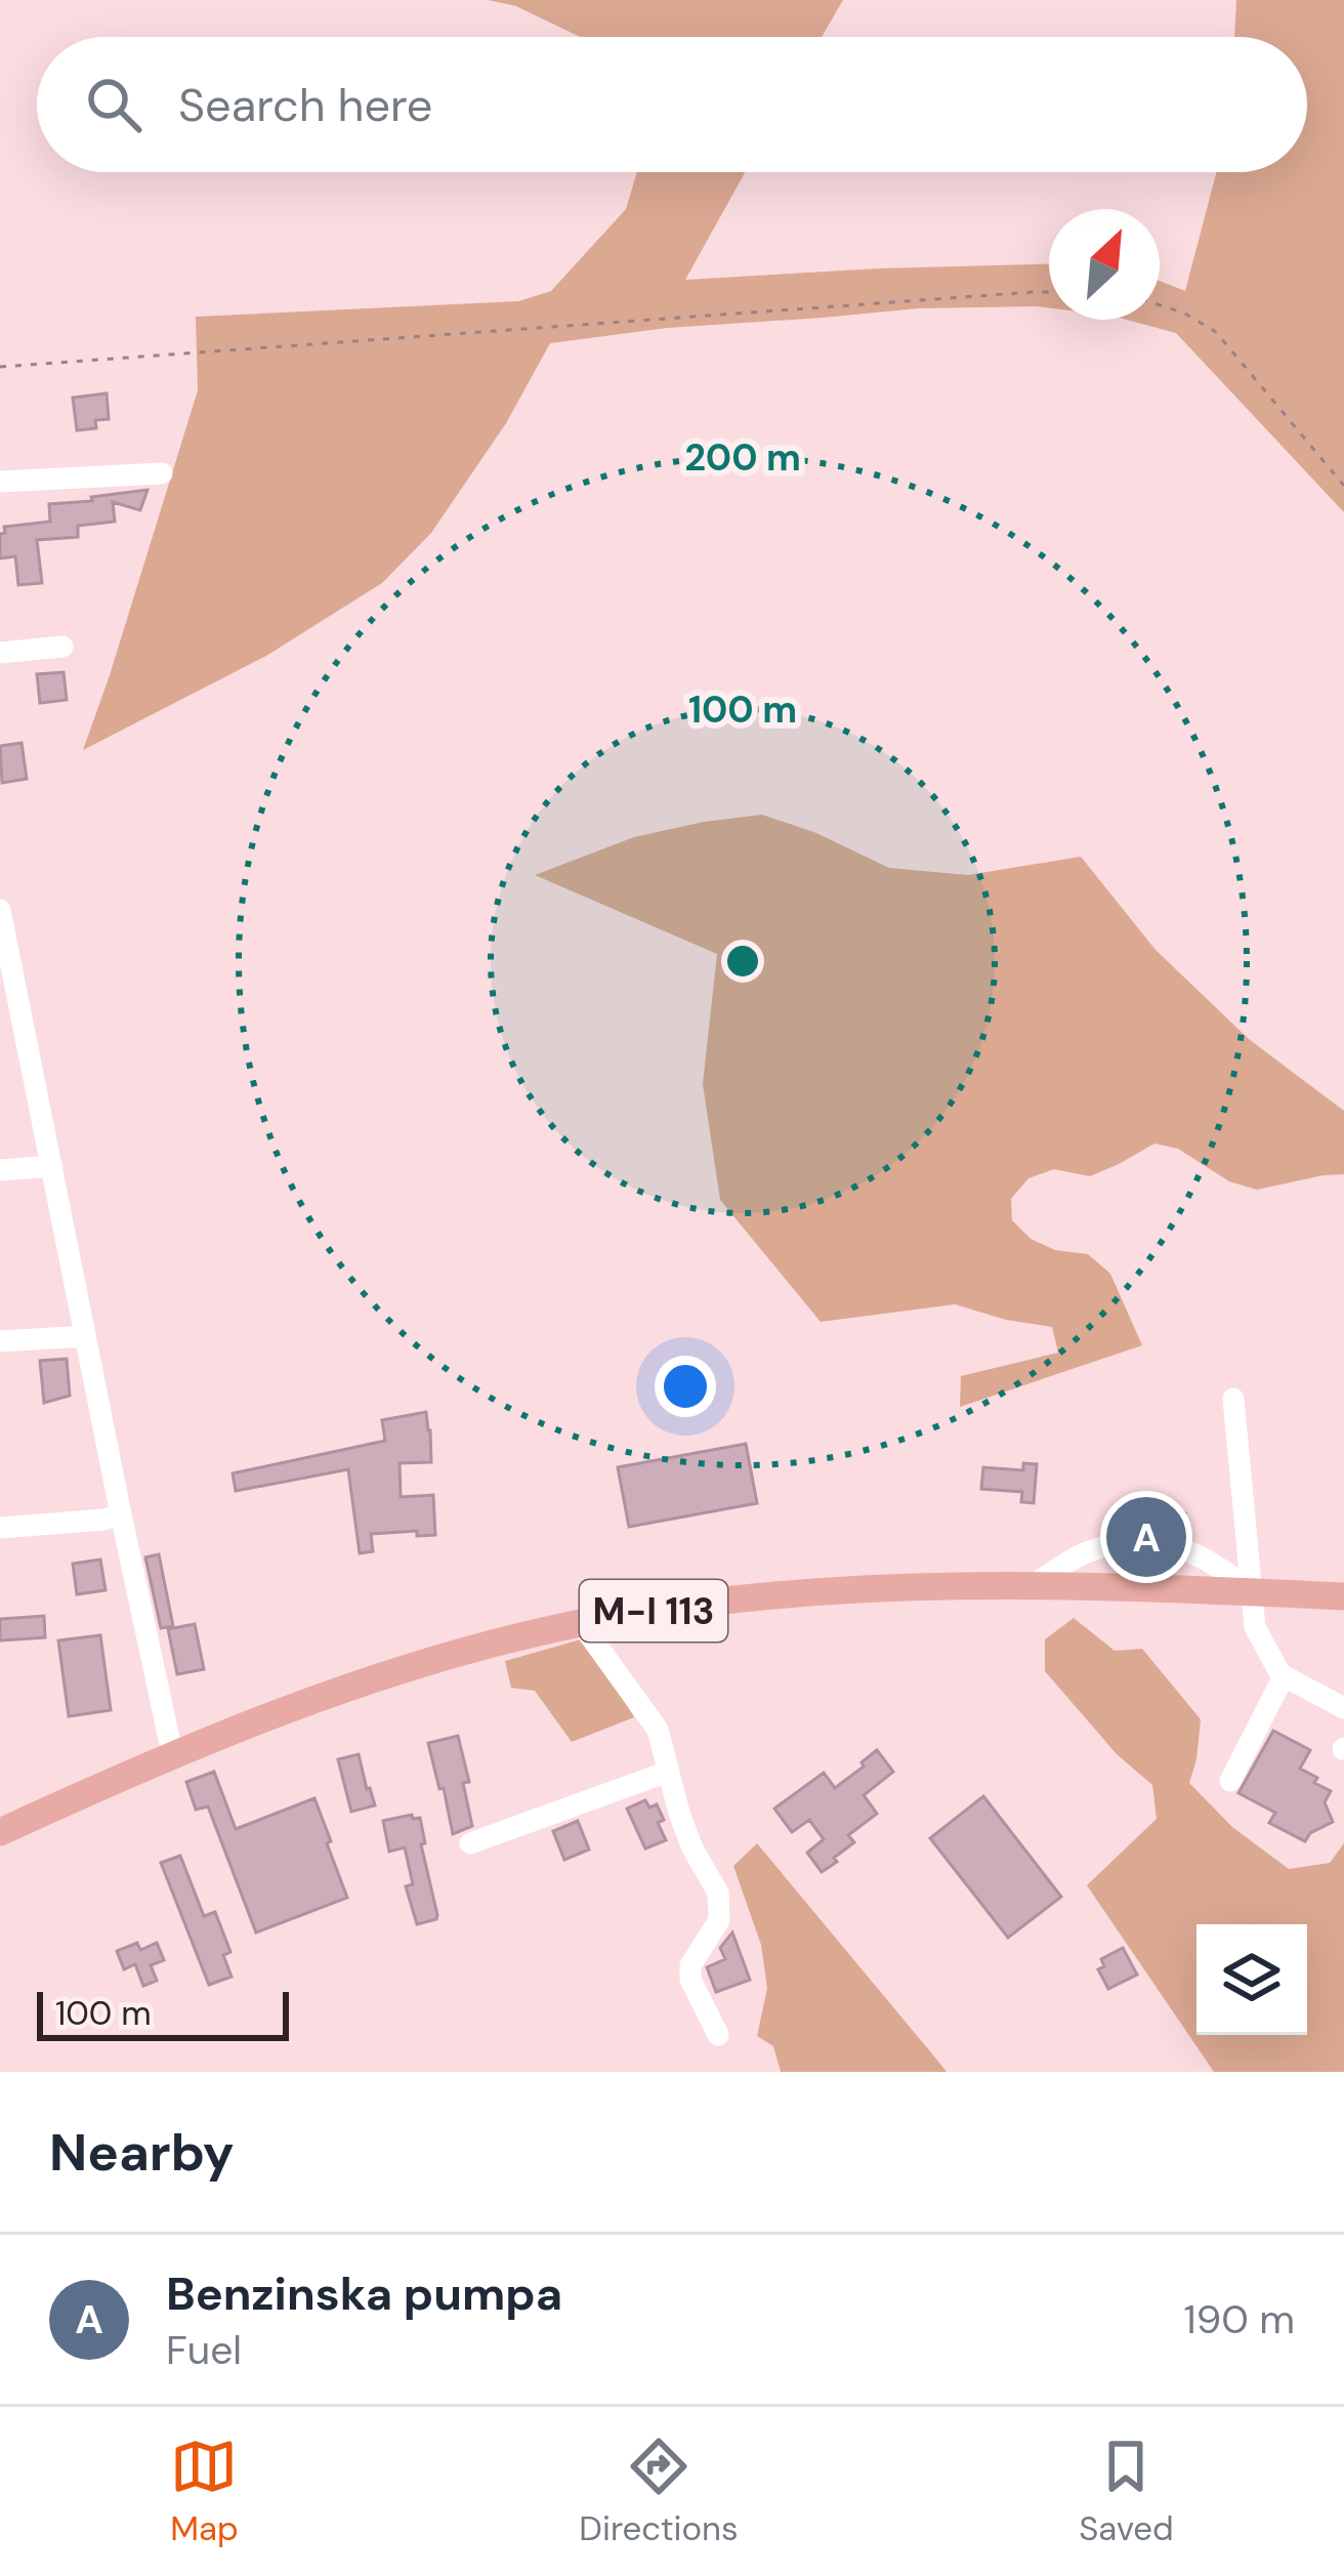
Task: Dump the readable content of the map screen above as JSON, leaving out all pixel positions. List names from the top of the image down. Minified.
{"streets":{"main road":["M-I 113"]},"scale_bar":"100 m","north":"top right","page":{"search":"Search here","pins":"A","scale":"100 m","heading":"Nearby","list":[{"mark":"A","name":"Benzinska pumpa","note":"Fuel","value":"190 m"}],"nav":["Map","Directions","Saved"]},"rings":["200 m","100 m"]}
